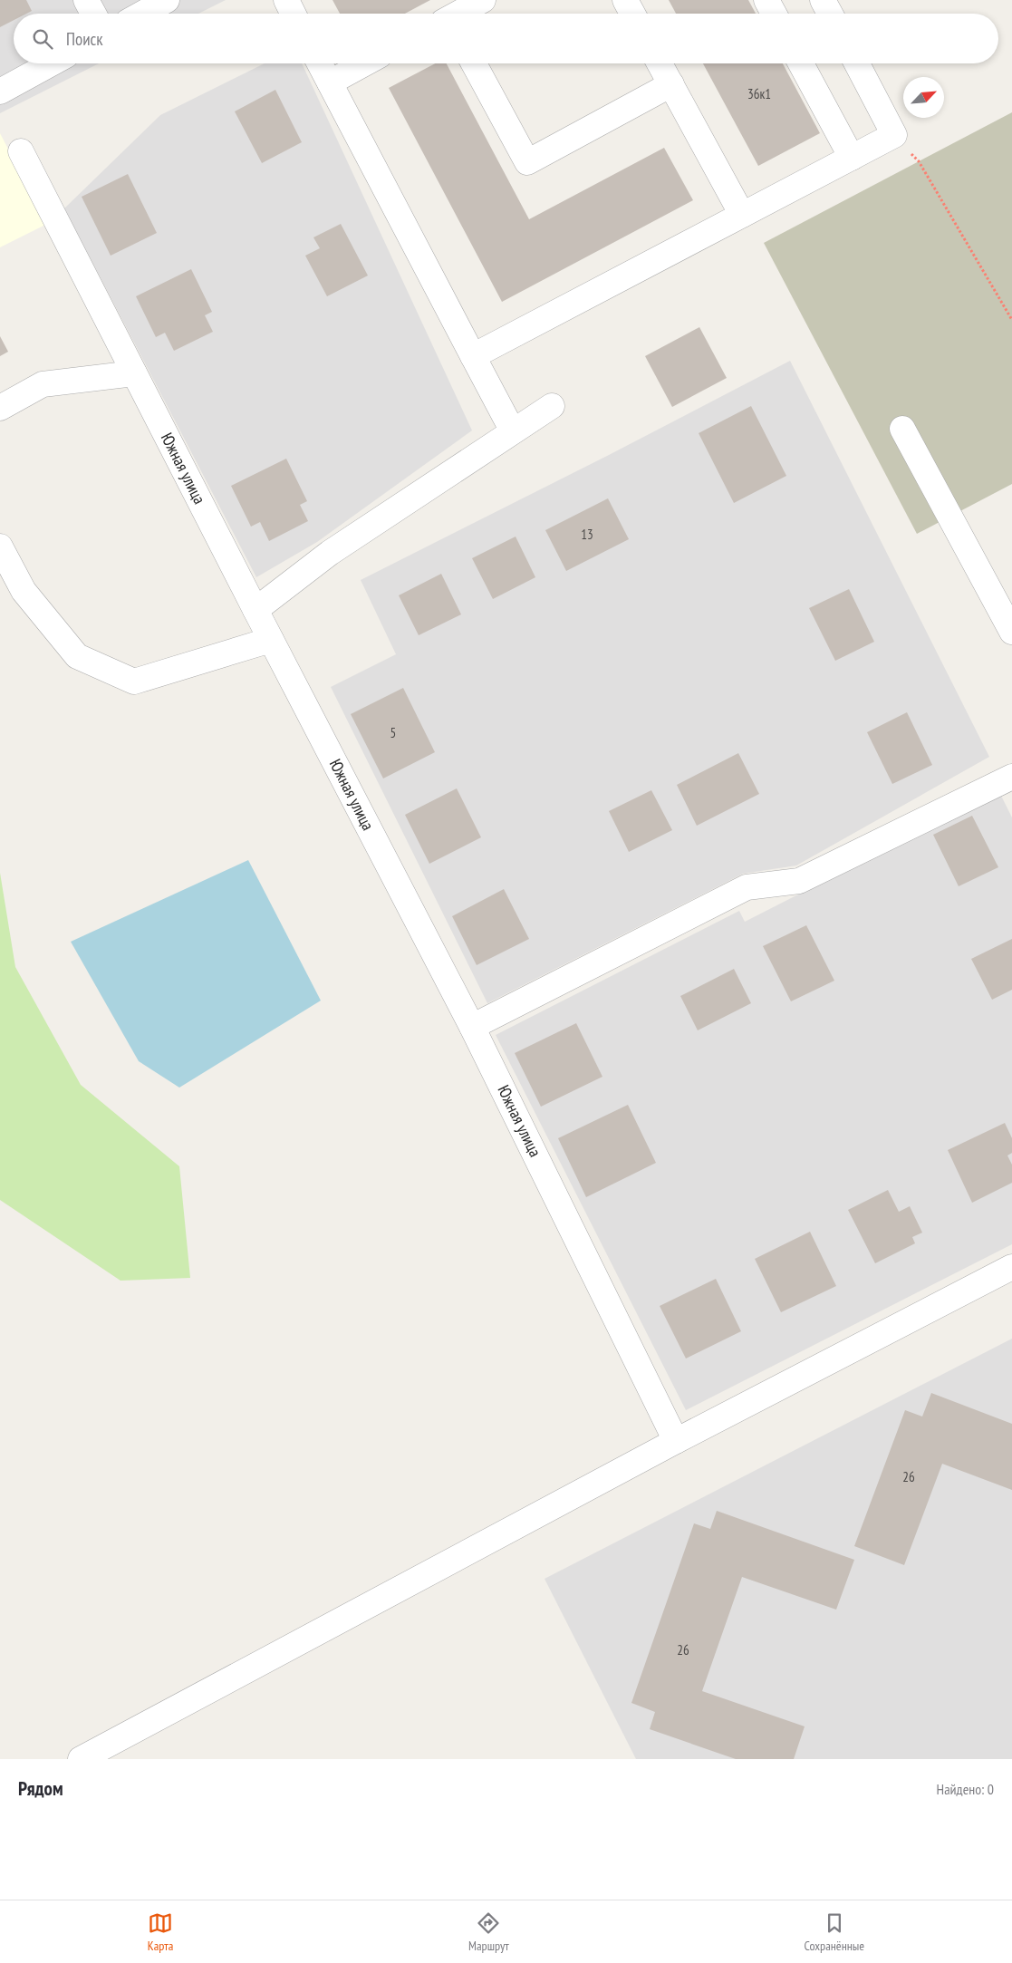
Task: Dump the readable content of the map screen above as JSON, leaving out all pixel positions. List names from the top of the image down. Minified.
{"streets":{"street":["Южная улица"]},"house_numbers":["36к1","13","5","26","26"],"north":"top right","page":{"search":"Поиск","heading":["Рядом","Найдено: 0"],"nav":["Карта","Маршрут","Сохранённые"]}}
